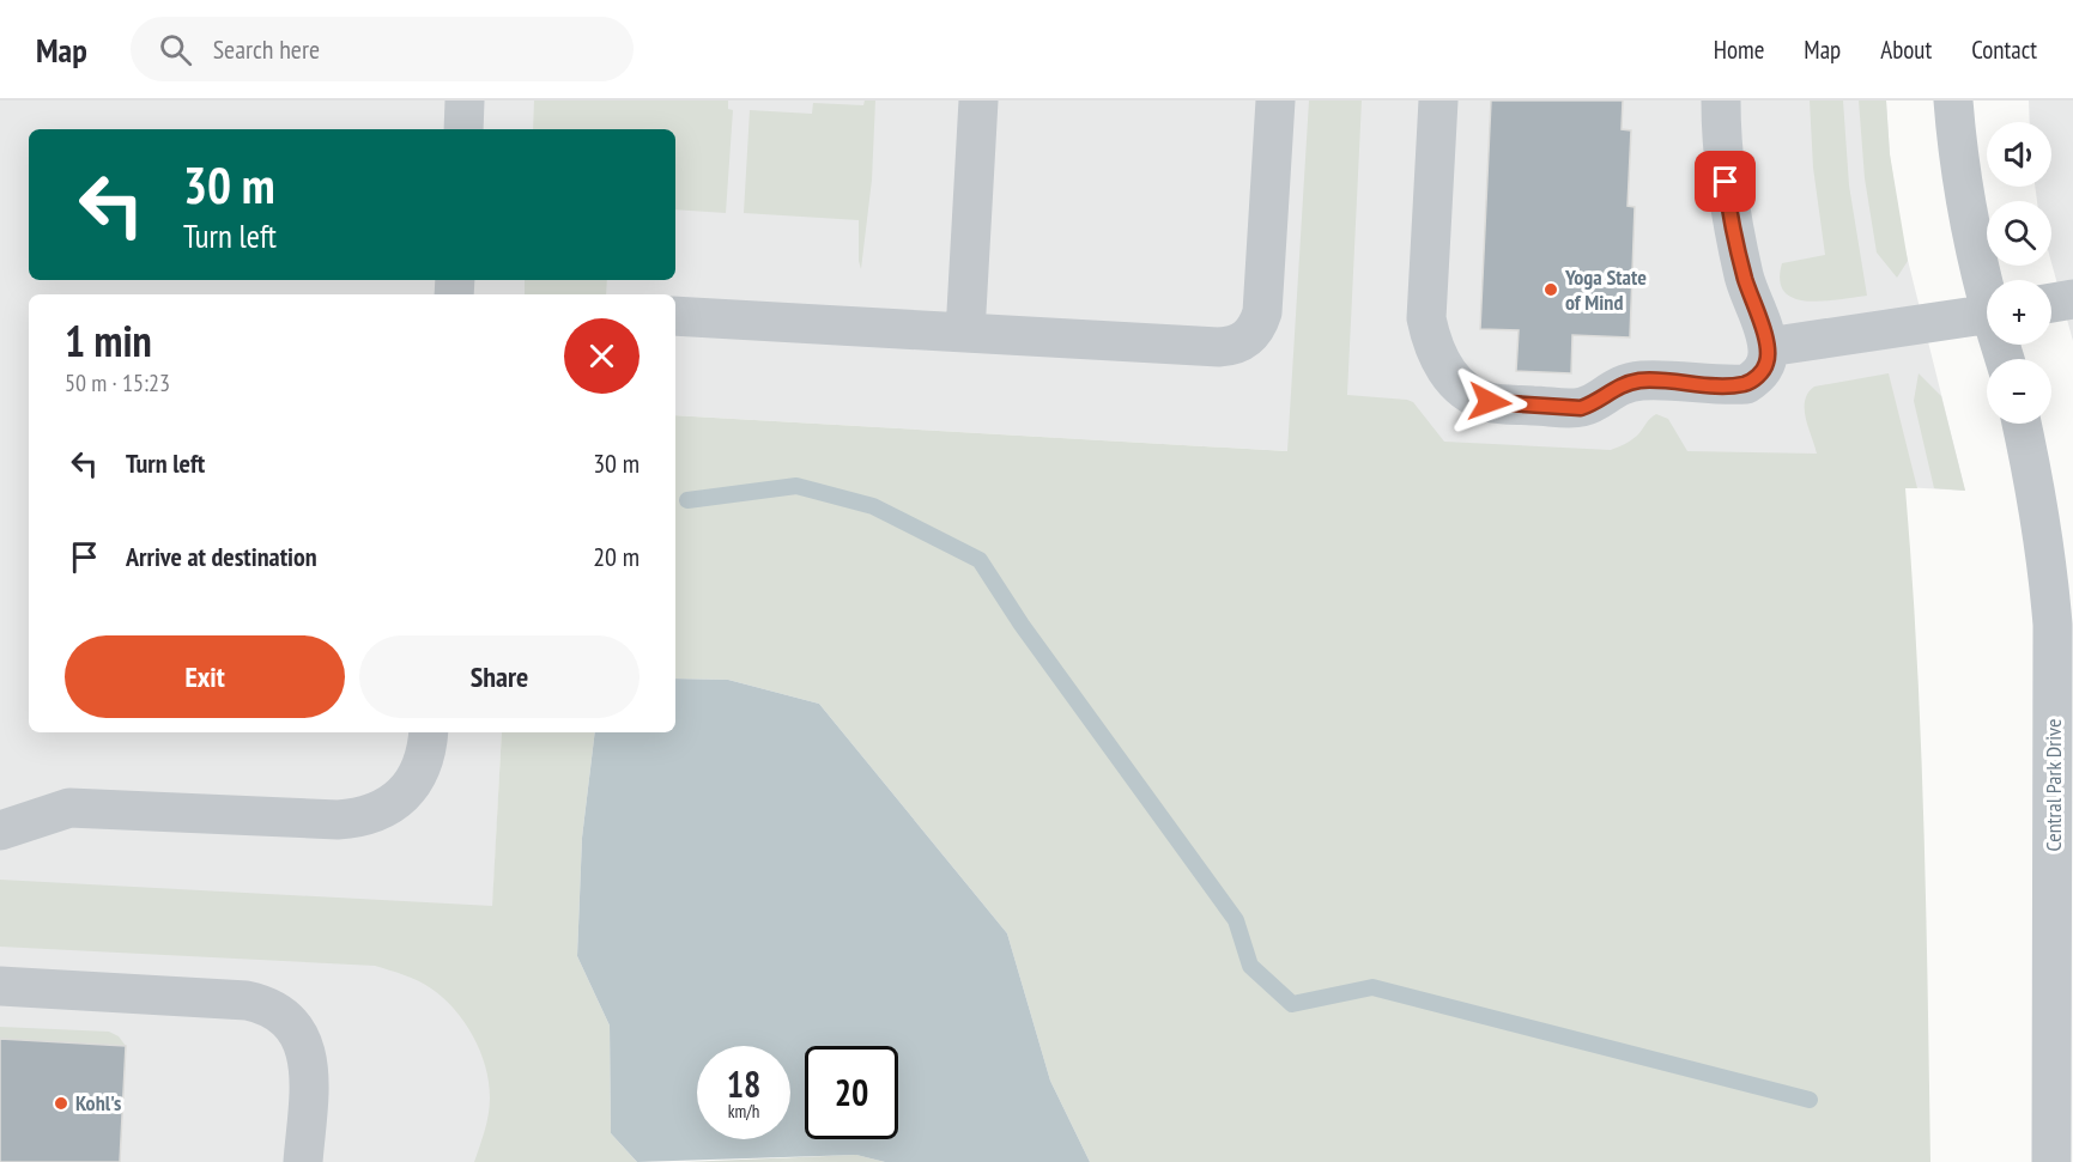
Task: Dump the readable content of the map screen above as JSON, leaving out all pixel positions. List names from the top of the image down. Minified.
{"streets":{"street":["Central Park Drive"]},"places":["Yoga State of Mind","Kohl's"],"page":{"header":"Map","search":"Search here","nav":["Home","Map","About","Contact"],"map_buttons":["+","−"],"turn":["30 m","Turn left"],"heading":["1 min","50 m · 15:23"],"list":[{"name":"Turn left","value":"30 m"},{"name":"Arrive at destination","value":"20 m"}],"buttons":["Exit","Share"],"speed":"18 km/h","limit":"20"}}
